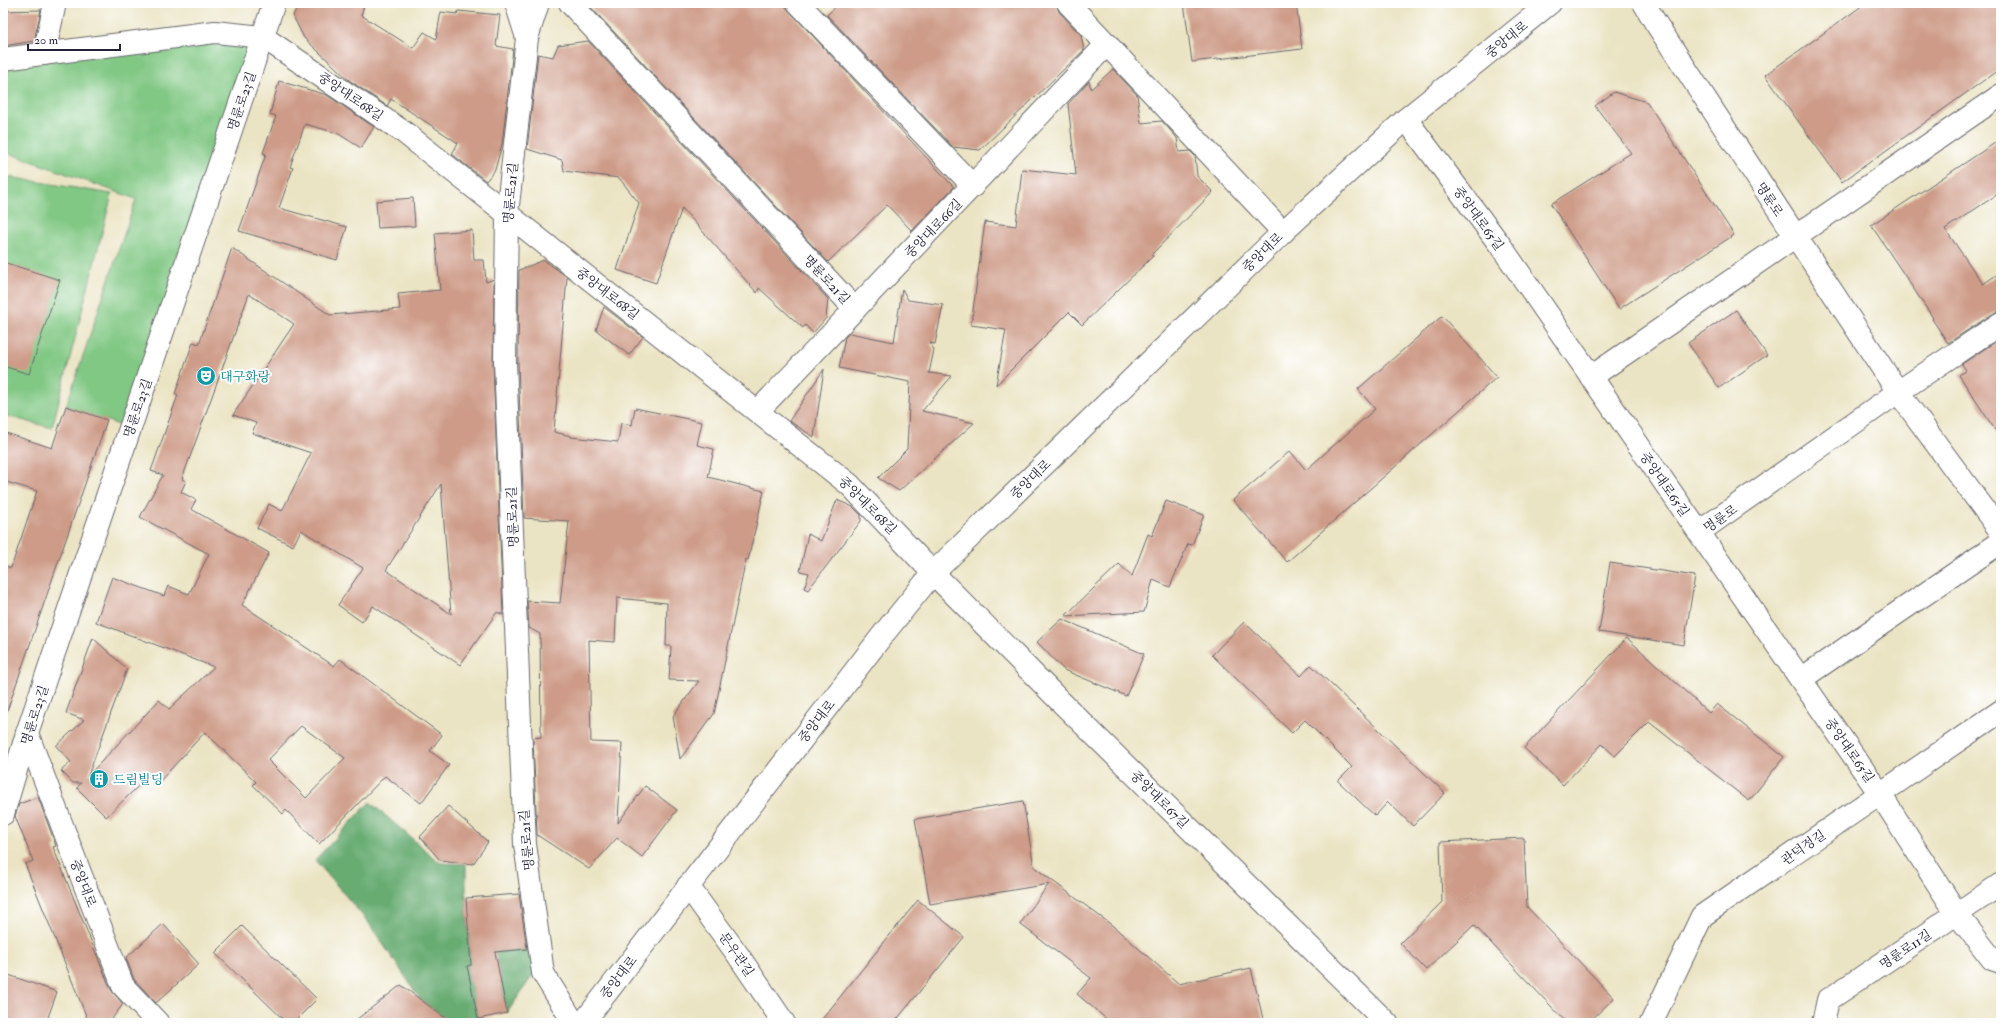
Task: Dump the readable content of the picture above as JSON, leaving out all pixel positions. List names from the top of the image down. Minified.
{"streets":{"street":["중앙대로","중앙대로68길","명륜로23길","명륜로21길","명륜로","중앙대로65길","중앙대로66길","중앙대로67길","관덕정길","명륜로11길","문우관길"]},"crossings":[["중앙대로","중앙대로68길"],["중앙대로","명륜로23길"],["중앙대로","중앙대로65길"],["중앙대로","중앙대로67길"],["중앙대로","문우관길"],["중앙대로68길","명륜로23길"],["중앙대로68길","명륜로21길"],["중앙대로68길","중앙대로66길"],["중앙대로68길","중앙대로67길"],["명륜로21길","중앙대로66길"],["명륜로","중앙대로65길"],["중앙대로65길","관덕정길"],["중앙대로65길","명륜로11길"]],"places":{"theatre":["대구화랑"],"building":["드림빌딩"]},"scale_bar":"20 m"}
